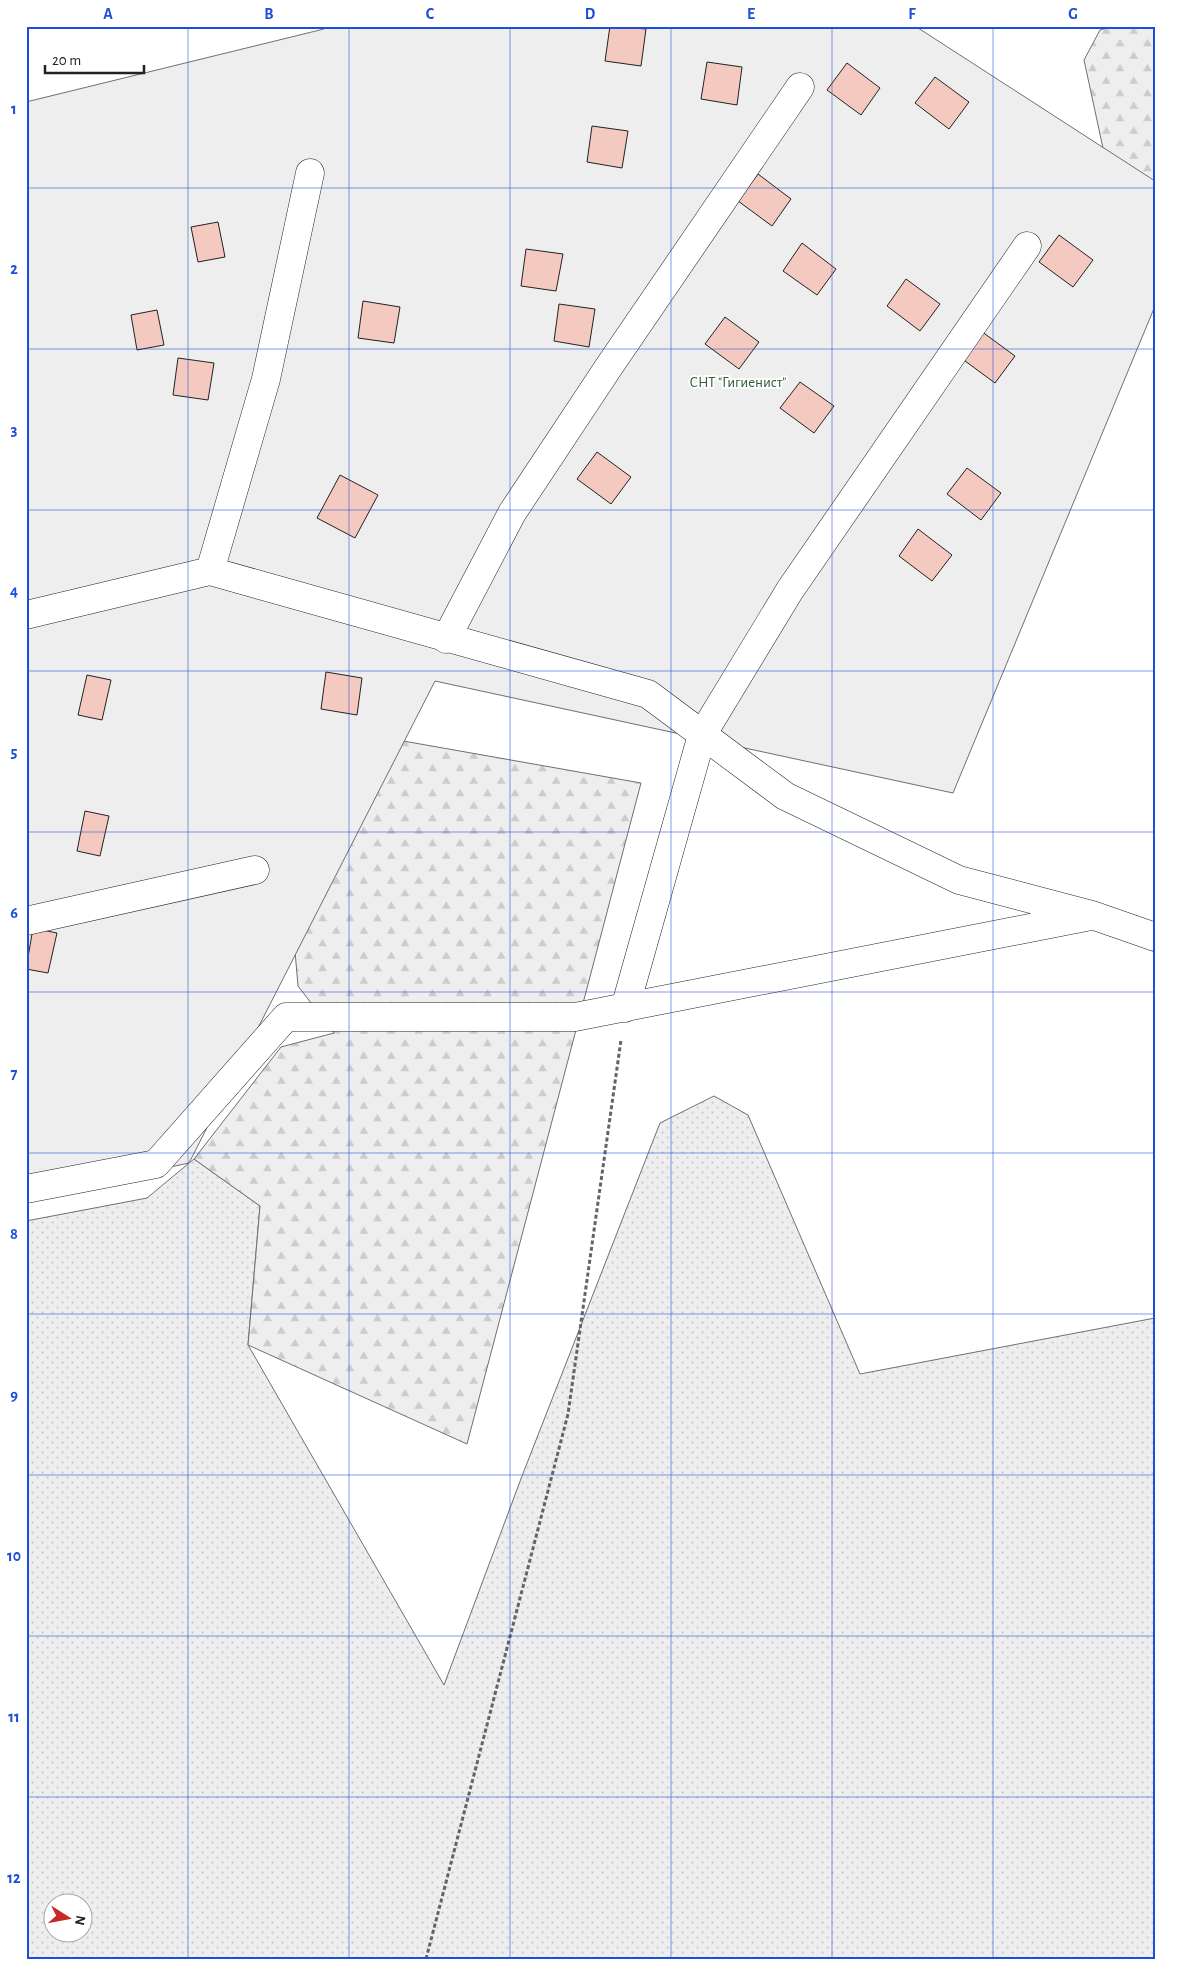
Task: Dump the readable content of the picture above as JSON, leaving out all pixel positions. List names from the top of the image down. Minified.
{"parks":["СНТ \"Гигиенист\""],"scale_bar":"20 m","north":"right","grid":{"columns":["A","B","C","D","E","F","G"],"rows":["1","2","3","4","5","6","7","8","9","10","11","12"]}}
